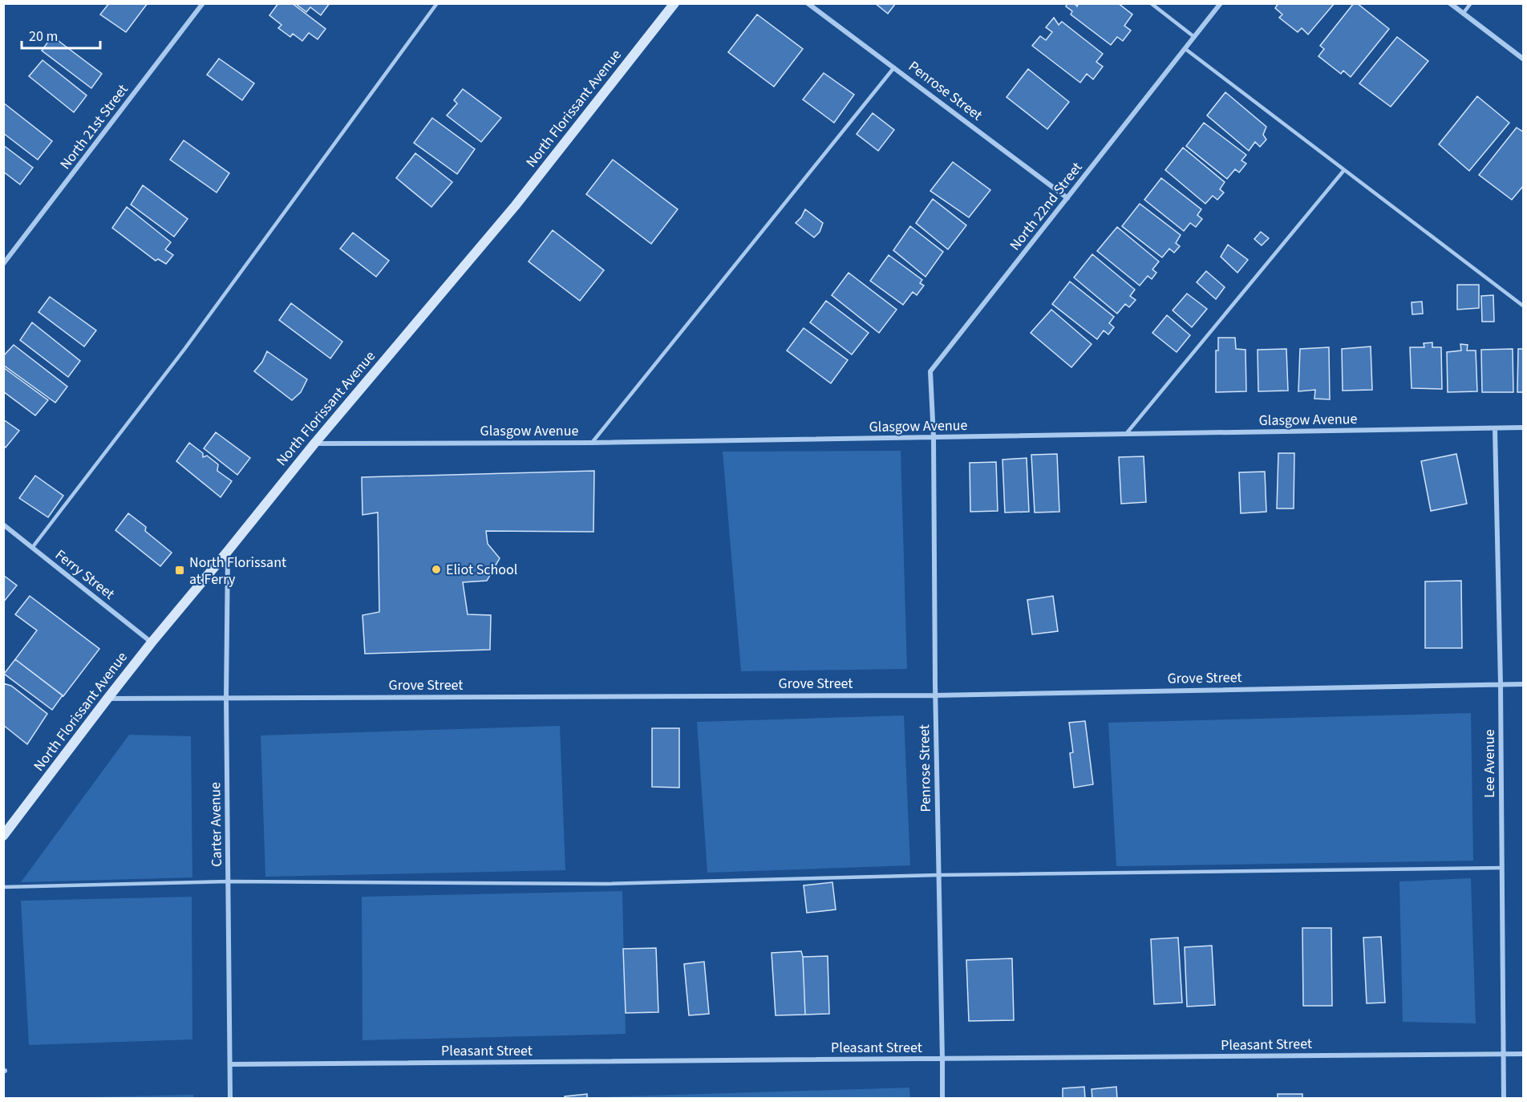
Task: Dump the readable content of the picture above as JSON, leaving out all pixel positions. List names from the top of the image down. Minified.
{"streets":{"main road":["North Florissant Avenue"],"street":["Penrose Street","North 21st Street","North 22nd Street","Glasgow Avenue","Ferry Street","Grove Street","Lee Avenue","Carter Avenue","Pleasant Street"]},"crossings":[["Penrose Street","North 22nd Street"],["Penrose Street","Glasgow Avenue"],["Penrose Street","Grove Street"],["Penrose Street","Pleasant Street"],["North Florissant Avenue","Glasgow Avenue"],["North Florissant Avenue","Ferry Street"],["North Florissant Avenue","Grove Street"],["North Florissant Avenue","Carter Avenue"],["North 22nd Street","Glasgow Avenue"],["Glasgow Avenue","Lee Avenue"],["Grove Street","Lee Avenue"],["Grove Street","Carter Avenue"],["Lee Avenue","Pleasant Street"],["Carter Avenue","Pleasant Street"]],"places":{"other":["Eliot School"],"transit":["North Florissant at Ferry"]},"scale_bar":"20 m"}
